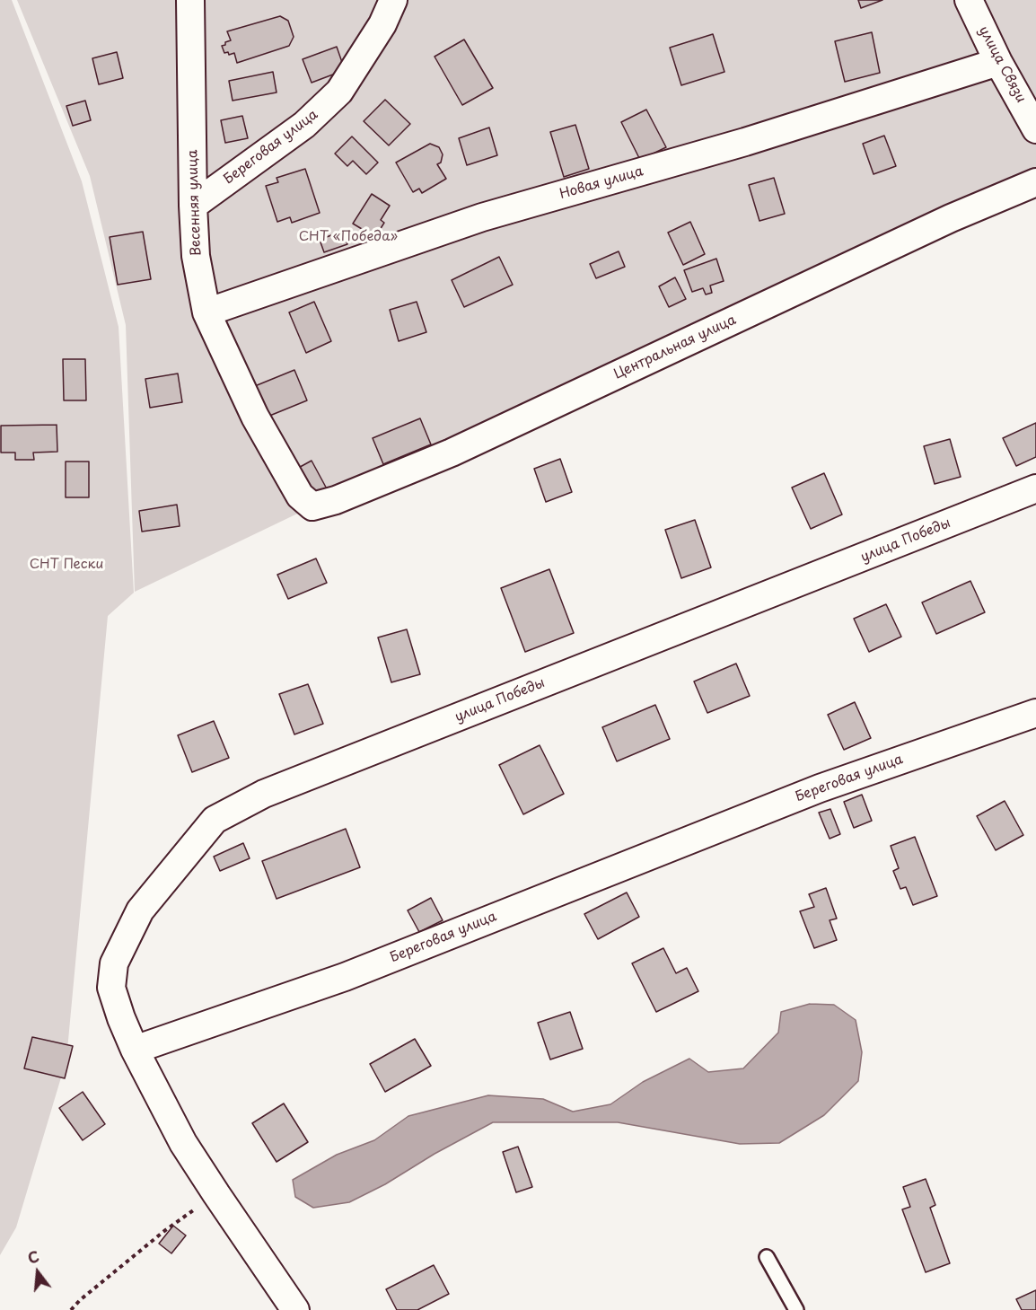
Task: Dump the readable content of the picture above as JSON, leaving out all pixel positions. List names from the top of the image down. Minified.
{"streets":{"street":["улица Связи","Береговая улица","Новая улица","Весенняя улица","Центральная улица","улица Победы"]},"crossings":[["улица Связи","Новая улица"],["Береговая улица","Весенняя улица"],["Береговая улица","улица Победы"],["Новая улица","Весенняя улица"],["Весенняя улица","Центральная улица"]],"parks":["СНТ «Победа»","СНТ Пески"],"north":"top"}
